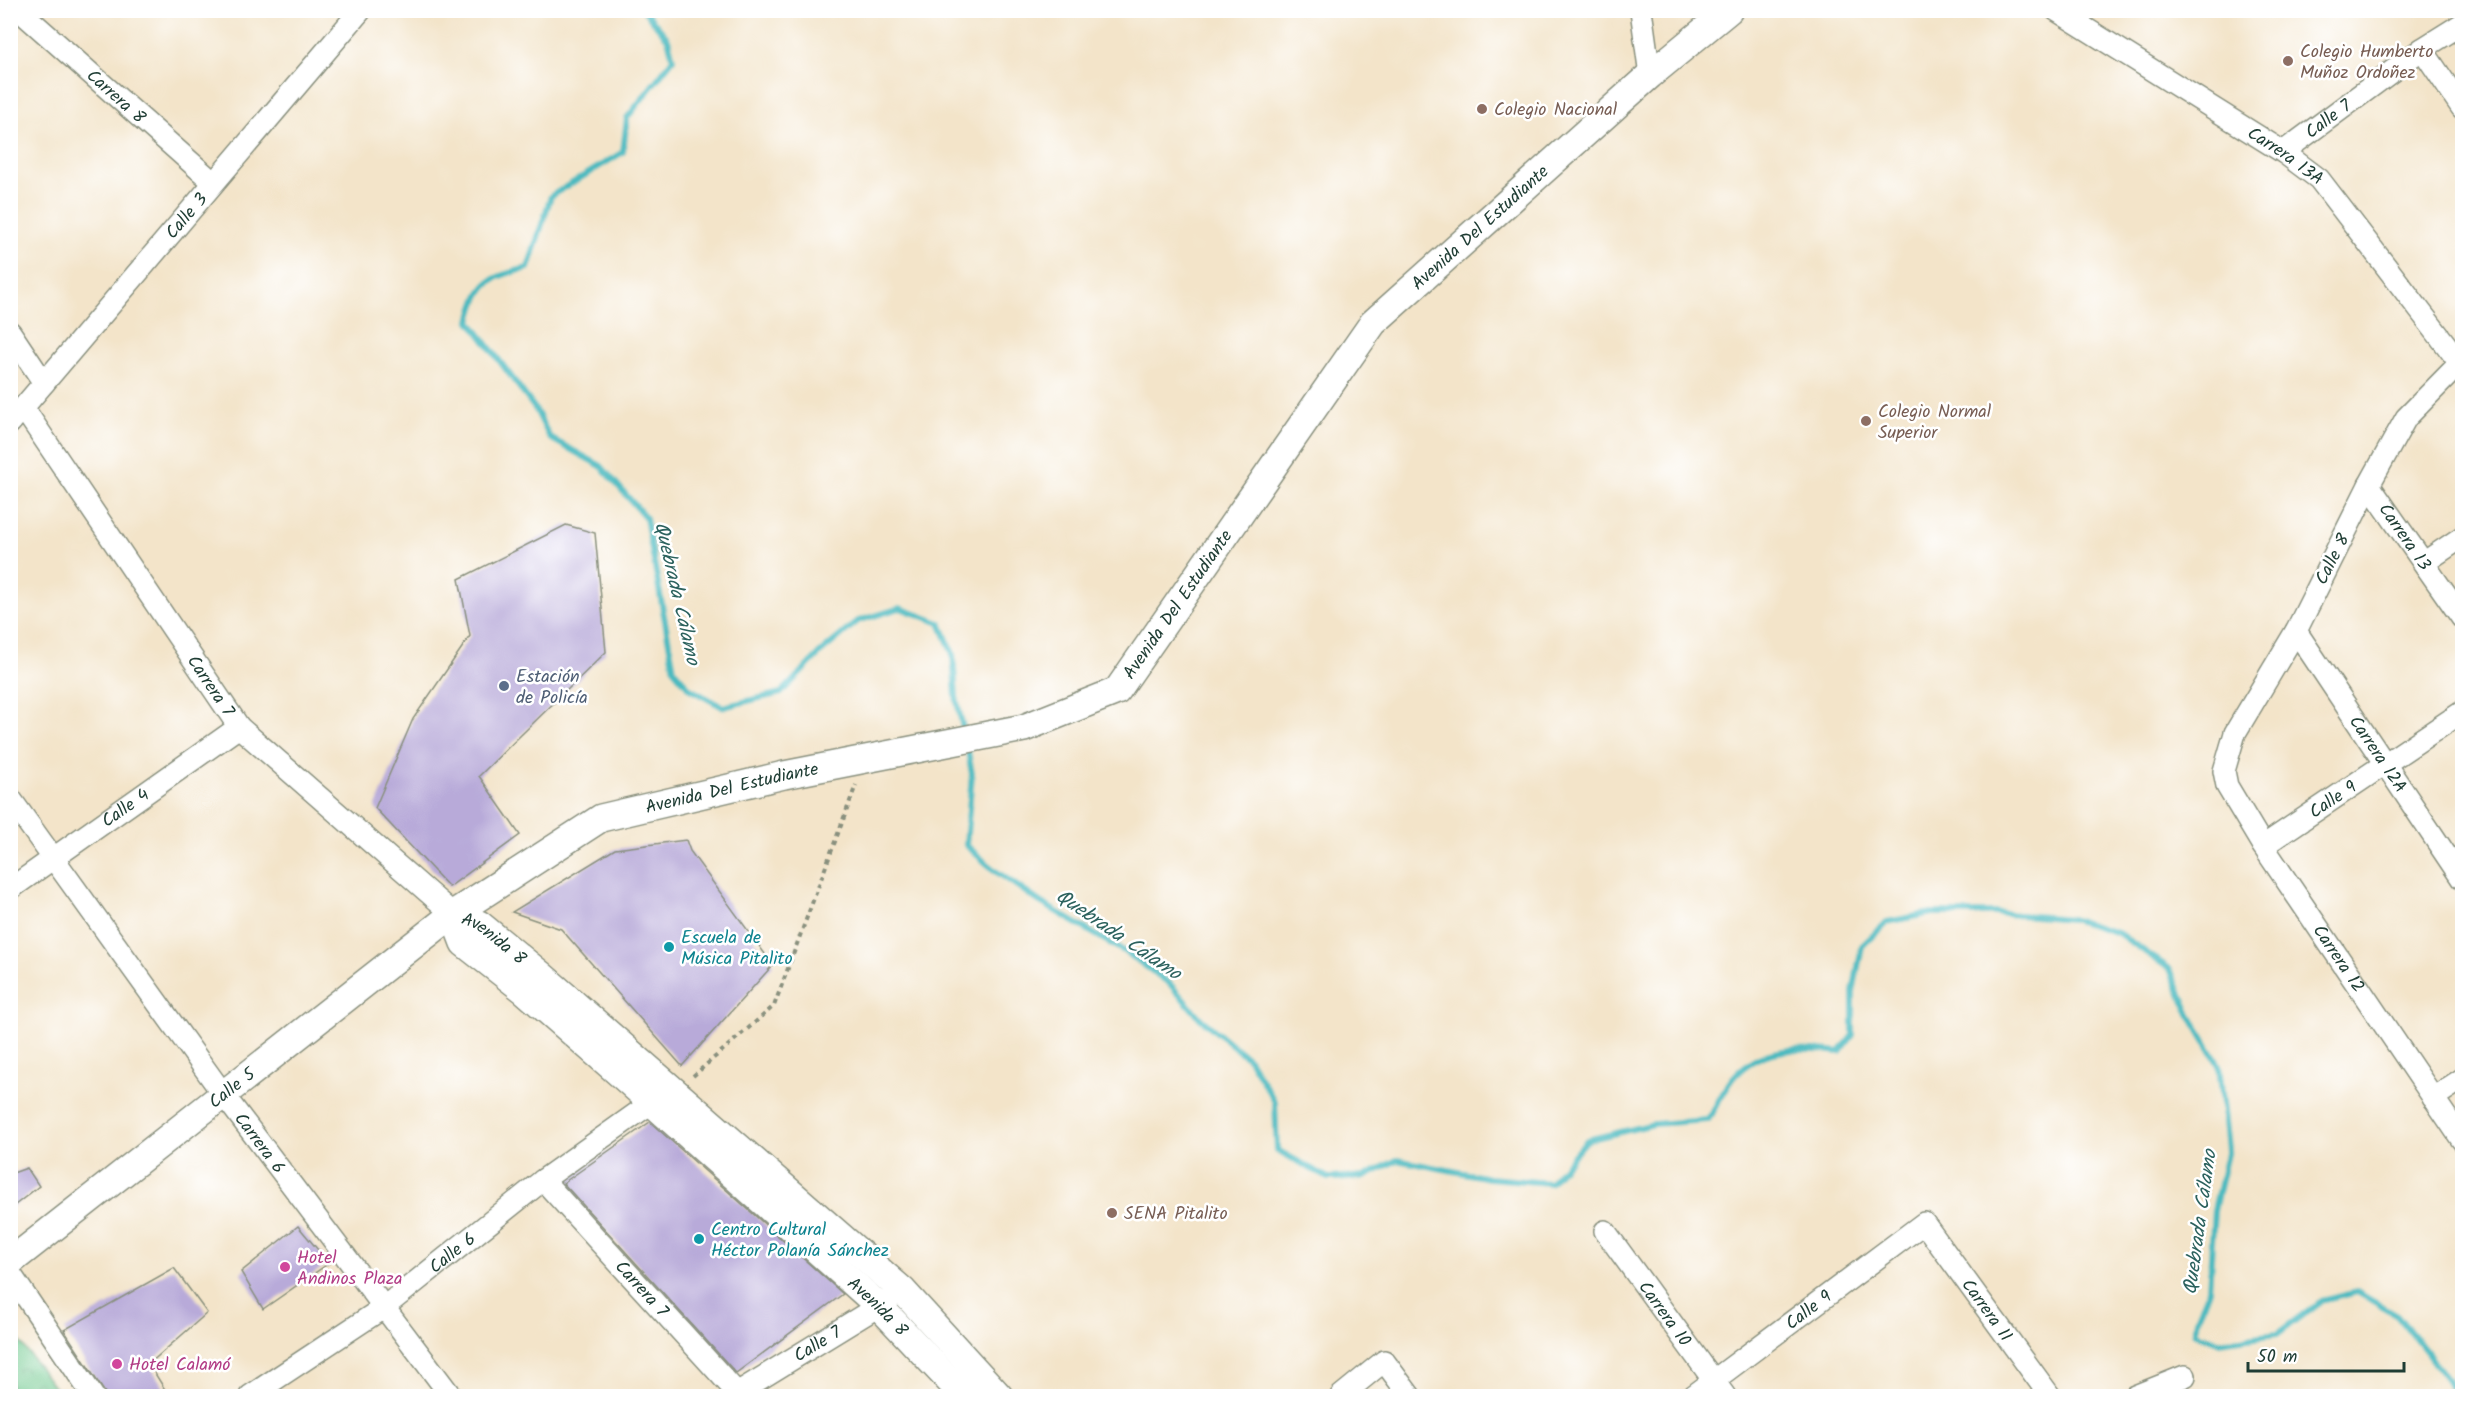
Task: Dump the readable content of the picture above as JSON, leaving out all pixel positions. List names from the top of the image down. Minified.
{"streets":{"main road":["Avenida Del Estudiante","Avenida 8","Calle 5"],"street":["Carrera 8","Calle 7","Carrera 13A","Calle 3","Carrera 13","Calle 8","Carrera 7","Carrera 12A","Calle 9","Calle 4","Carrera 12","Carrera 6","Calle 6","Carrera 11","Carrera 10"]},"crossings":[["Carrera 8","Calle 3"],["Calle 7","Carrera 13A"],["Calle 7","Carrera 7"],["Calle 7","Avenida 8"],["Carrera 13A","Calle 8"],["Calle 3","Carrera 7"],["Avenida Del Estudiante","Carrera 7"],["Avenida Del Estudiante","Avenida 8"],["Avenida Del Estudiante","Calle 5"],["Carrera 13","Calle 8"],["Calle 8","Carrera 12A"],["Calle 8","Carrera 12"],["Carrera 7","Calle 4"],["Carrera 7","Avenida 8"],["Carrera 7","Calle 5"],["Carrera 7","Calle 6"],["Carrera 12A","Calle 9"],["Calle 9","Carrera 12"],["Calle 9","Carrera 11"],["Calle 9","Carrera 10"],["Calle 4","Carrera 6"],["Avenida 8","Calle 5"],["Avenida 8","Calle 6"],["Calle 5","Carrera 6"],["Carrera 6","Calle 6"]],"water":["Quebrada Cálamo"],"places":["Colegio Humberto Muñoz Ordoñez","Colegio Nacional","Colegio Normal Superior","Estación de Policía","Escuela de Música Pitalito","SENA Pitalito","Centro Cultural Héctor Polanía Sánchez","Hotel Andinos Plaza","Hotel Calamó"],"scale_bar":"50 m"}
